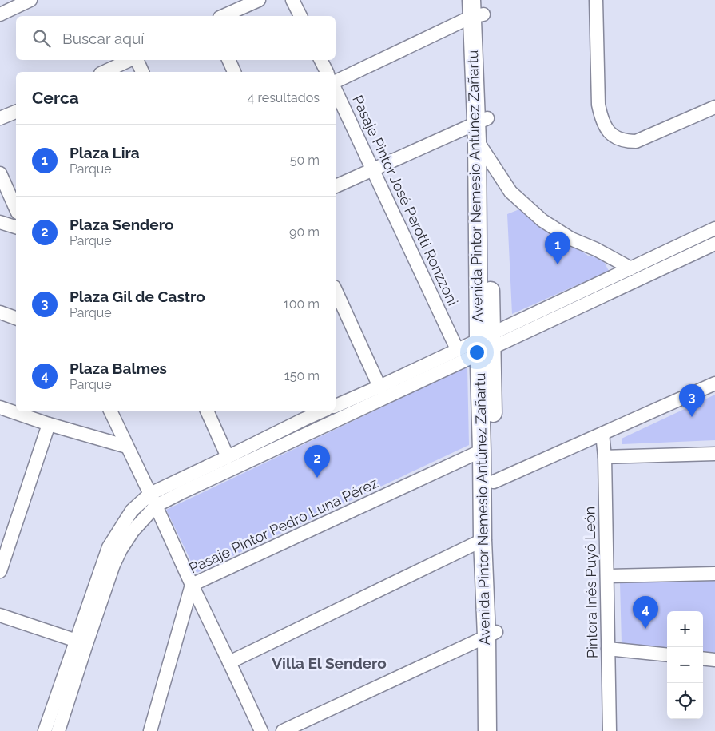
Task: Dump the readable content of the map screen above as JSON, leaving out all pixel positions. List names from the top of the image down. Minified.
{"streets":{"street":["Avenida Pintor Nemesio Antúnez Zañartu","Pasaje Pintor José Perotti Ronzzoni","Pasaje Pintor Pedro Luna Pérez","Pintora Inés Puyó León"]},"crossings":[["Avenida Pintor Nemesio Antúnez Zañartu","Pasaje Pintor Pedro Luna Pérez"]],"districts":["Villa El Sendero"],"page":{"search":"Buscar aquí","heading":["Cerca","4 resultados"],"list":[{"mark":"1","name":"Plaza Lira","note":"Parque","value":"50 m"},{"mark":"2","name":"Plaza Sendero","note":"Parque","value":"90 m"},{"mark":"3","name":"Plaza Gil de Castro","note":"Parque","value":"100 m"},{"mark":"4","name":"Plaza Balmes","note":"Parque","value":"150 m"}],"pins":["1","3","2","4"],"map_buttons":["+","−"]}}
